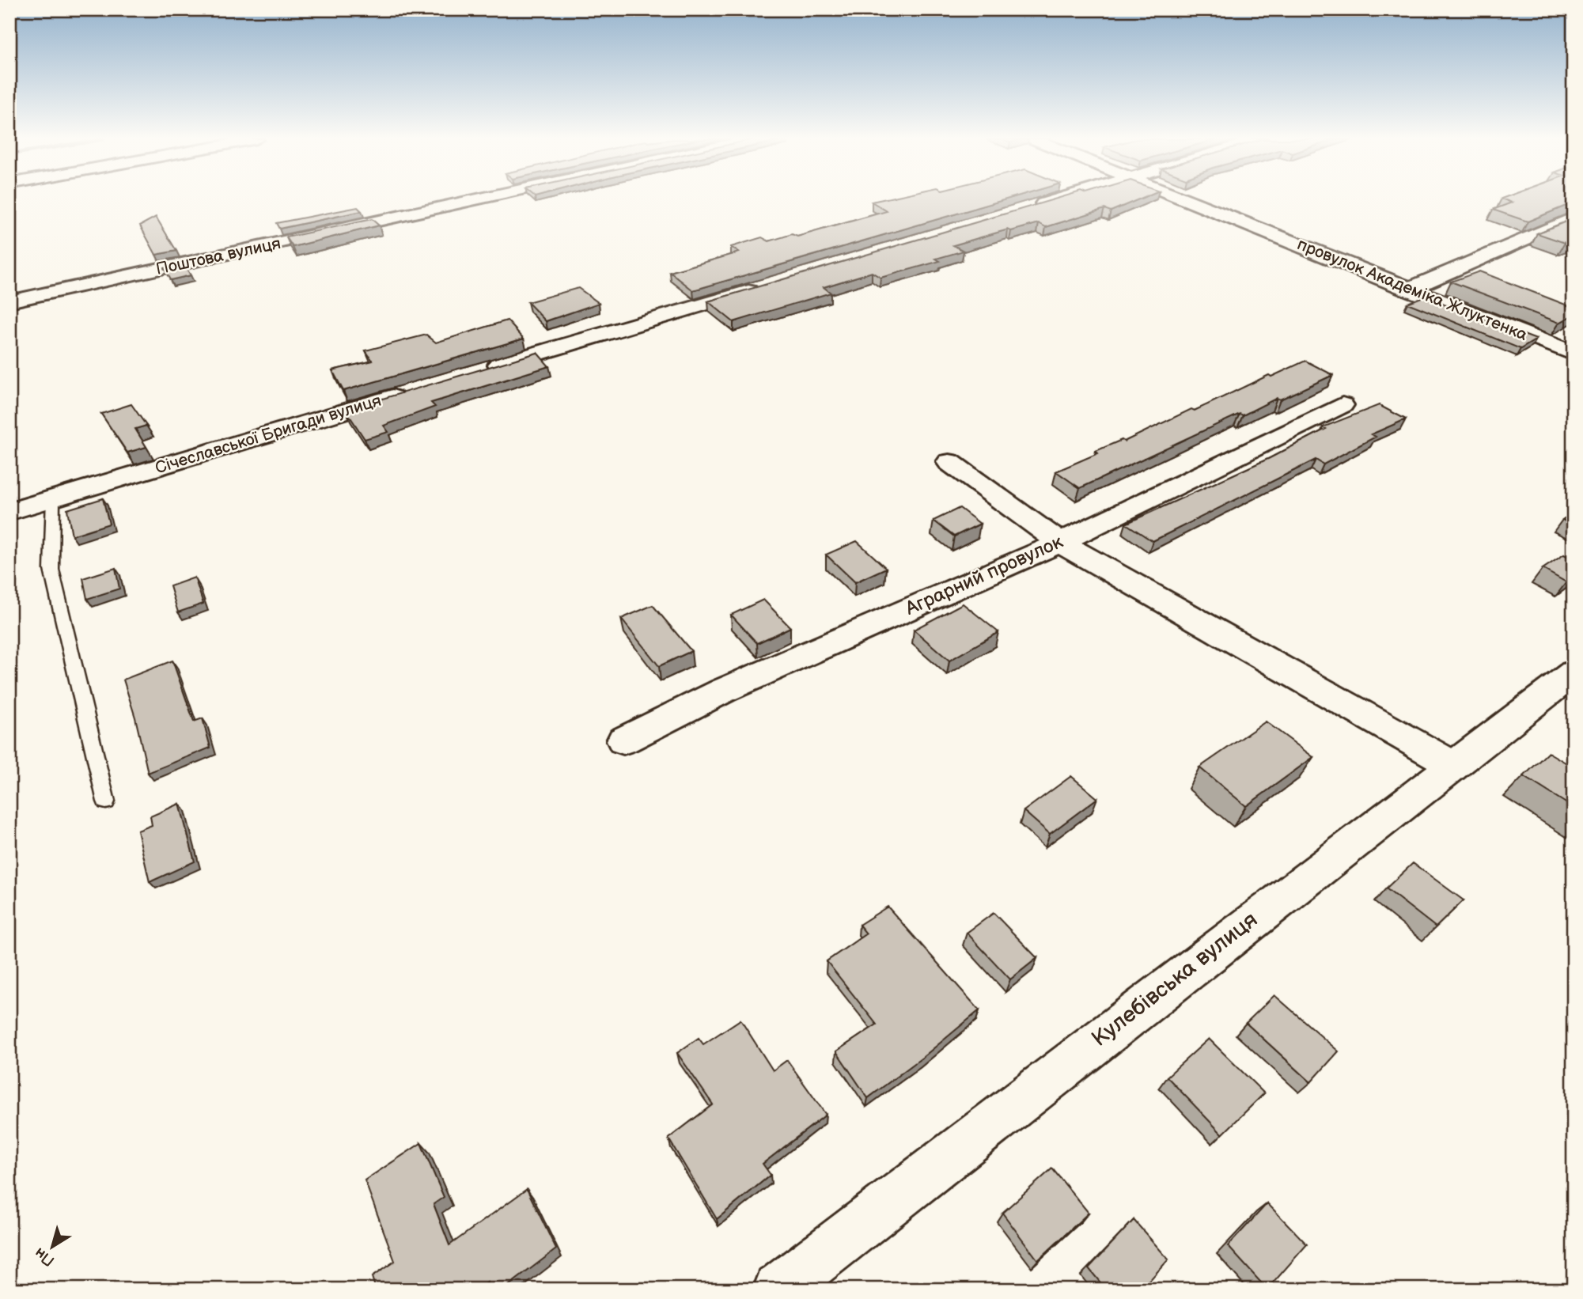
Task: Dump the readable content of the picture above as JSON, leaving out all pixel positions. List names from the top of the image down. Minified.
{"streets":{"street":["Поштова вулиця","провулок Академіка Жлуктенка","Січеславської Бригади вулиця","Аграрний провулок","Кулебівська вулиця"]},"north":"bottom left"}
